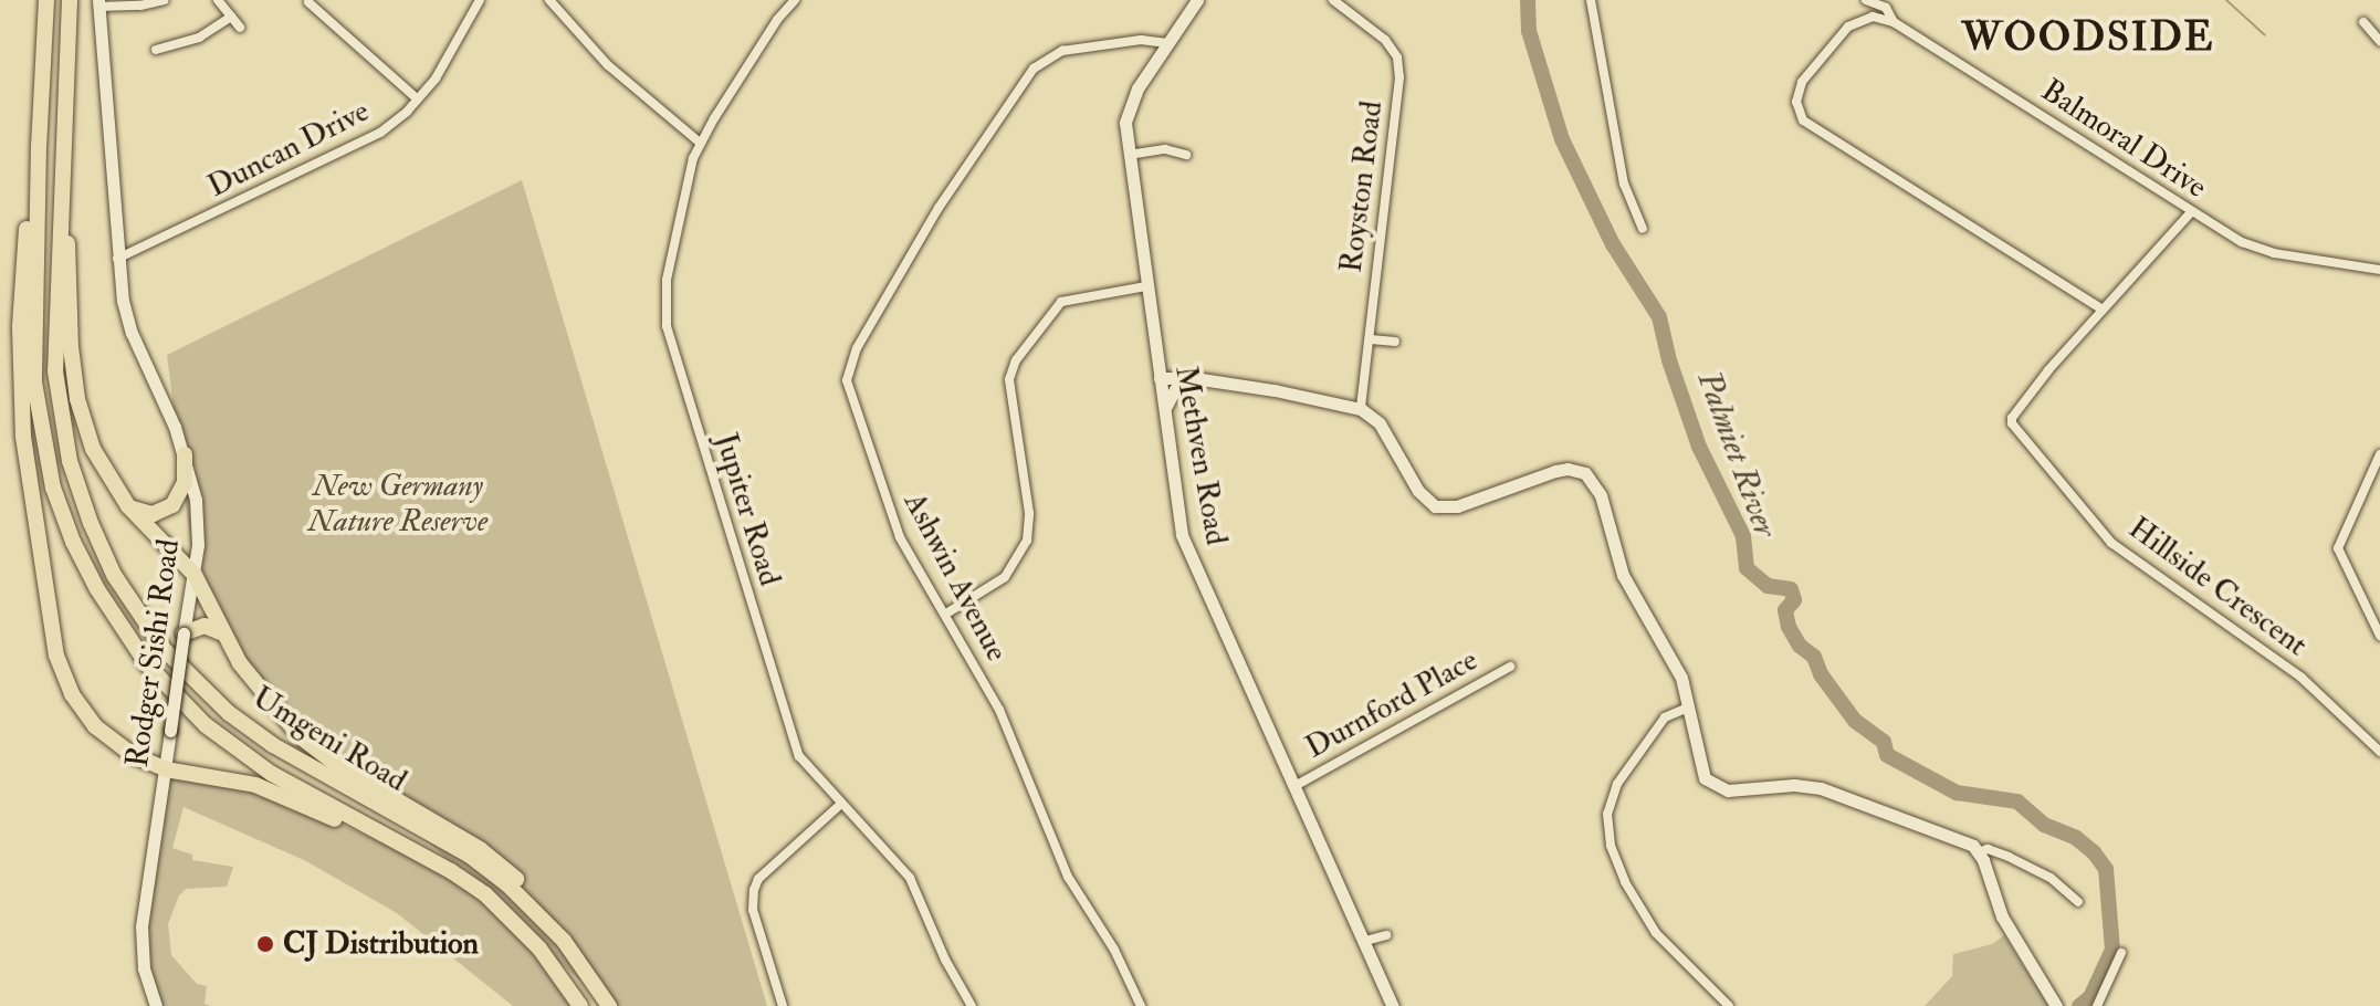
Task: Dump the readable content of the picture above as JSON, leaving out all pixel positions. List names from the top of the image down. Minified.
{"streets":{"highway":["Umgeni Road"],"street":["Balmoral Drive","Duncan Drive","Royston Road","Methven Road","Jupiter Road","Ashwin Avenue","Hillside Crescent","Rodger Sishi Road","Durnford Place"]},"crossings":[["Balmoral Drive","Hillside Crescent"],["Duncan Drive","Rodger Sishi Road"],["Methven Road","Ashwin Avenue"],["Methven Road","Durnford Place"]],"districts":["WOODSIDE"],"water":["Palmiet River"],"parks":["New Germany Nature Reserve"],"places":["CJ Distribution"]}
